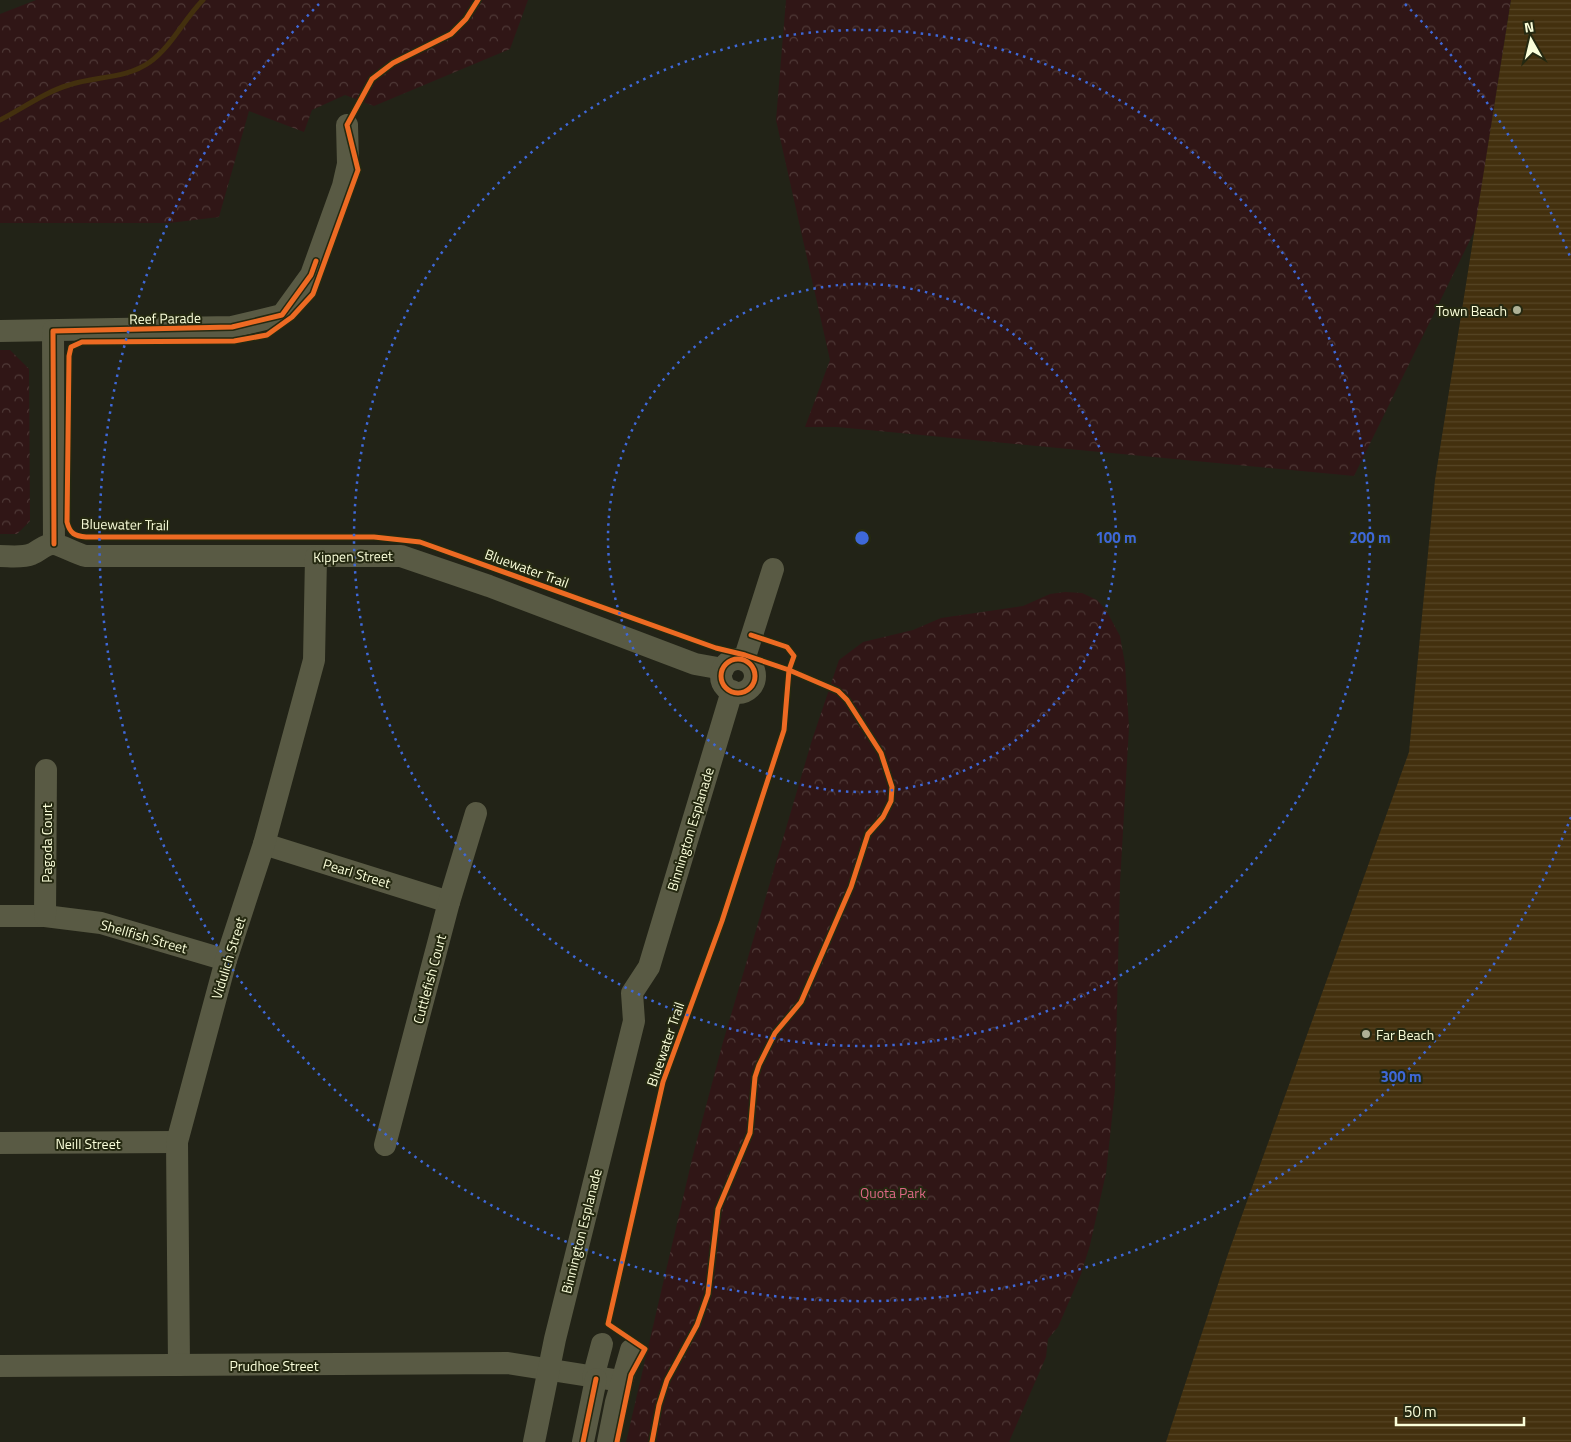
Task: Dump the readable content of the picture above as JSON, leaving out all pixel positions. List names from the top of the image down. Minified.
{"streets":{"street":["Reef Parade","Kippen Street","Binnington Esplanade","Pagoda Court","Pearl Street","Shellfish Street","Vidulich Street","Cuttlefish Court","Neill Street","Prudhoe Street"],"cycle path":["Bluewater Trail"]},"crossings":[["Kippen Street","Binnington Esplanade"],["Kippen Street","Vidulich Street"],["Binnington Esplanade","Prudhoe Street"],["Pagoda Court","Shellfish Street"],["Pearl Street","Vidulich Street"],["Pearl Street","Cuttlefish Court"],["Shellfish Street","Vidulich Street"],["Vidulich Street","Neill Street"],["Vidulich Street","Prudhoe Street"]],"parks":["Quota Park"],"places":["Town Beach","Far Beach"],"scale_bar":"50 m","north":"top","rings":["100 m","200 m","300 m"]}
